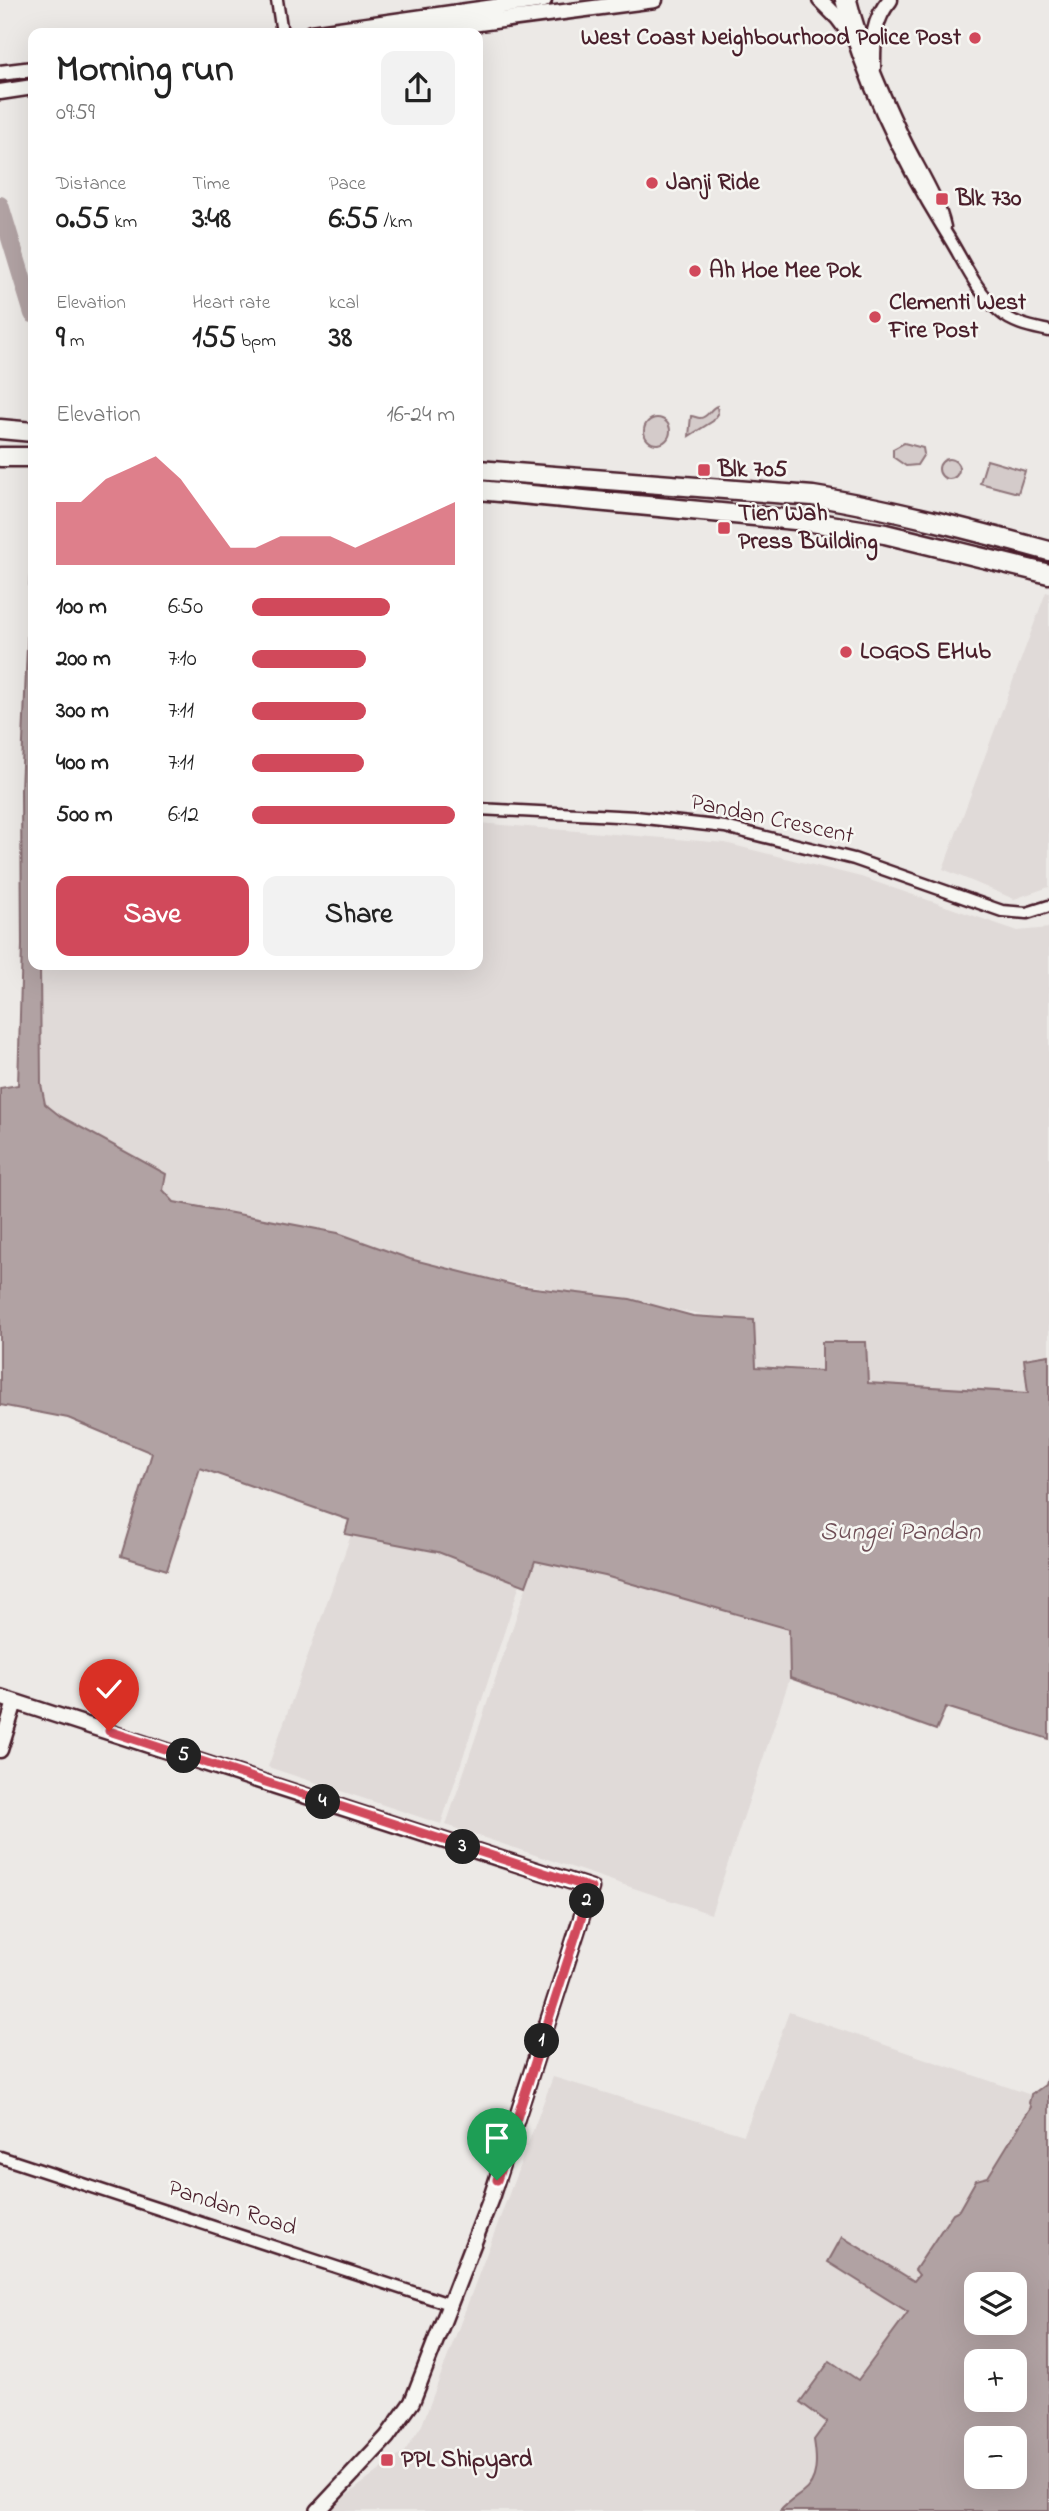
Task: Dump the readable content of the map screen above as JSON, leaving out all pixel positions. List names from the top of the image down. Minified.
{"streets":{"street":["Pandan Crescent","Pandan Road"]},"water":["Sungei Pandan"],"places":{"other":["West Coast Neighbourhood Police Post","Janji Ride","Ah Hoe Mee Pok","Clementi West Fire Post","LOGOS EHub"],"transit":["Blk 730","Blk 705","Tien Wah Press Building","PPL Shipyard"]},"page":{"heading":["Morning run","09:59"],"stats":[["Distance","0.55 km"],["Time","3:48"],["Pace","6:55 /km"],["Elevation","9 m"],["Heart rate","155 bpm"],["kcal","38"]],"chart":["Elevation","16–24 m"],"list":[{"name":"100 m","note":"6:50"},{"name":"200 m","note":"7:10"},{"name":"300 m","note":"7:11"},{"name":"400 m","note":"7:11"},{"name":"500 m","note":"6:12"}],"buttons":["Save","Share"],"pins":["5","4","3","2","1"],"map_buttons":["+","−"]}}
